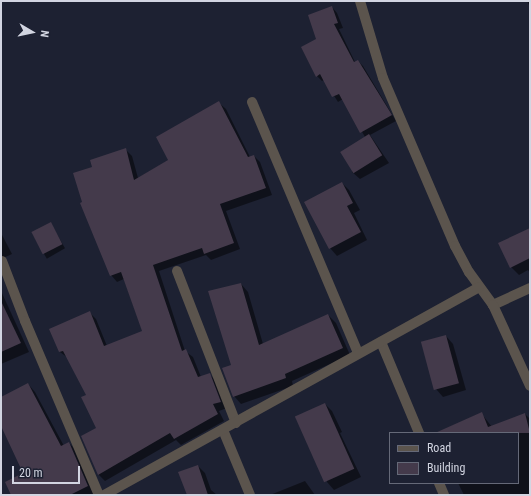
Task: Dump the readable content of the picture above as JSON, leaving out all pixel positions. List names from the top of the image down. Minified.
{"legend":["Road","Building"],"scale_bar":"20 m","north":"right"}
